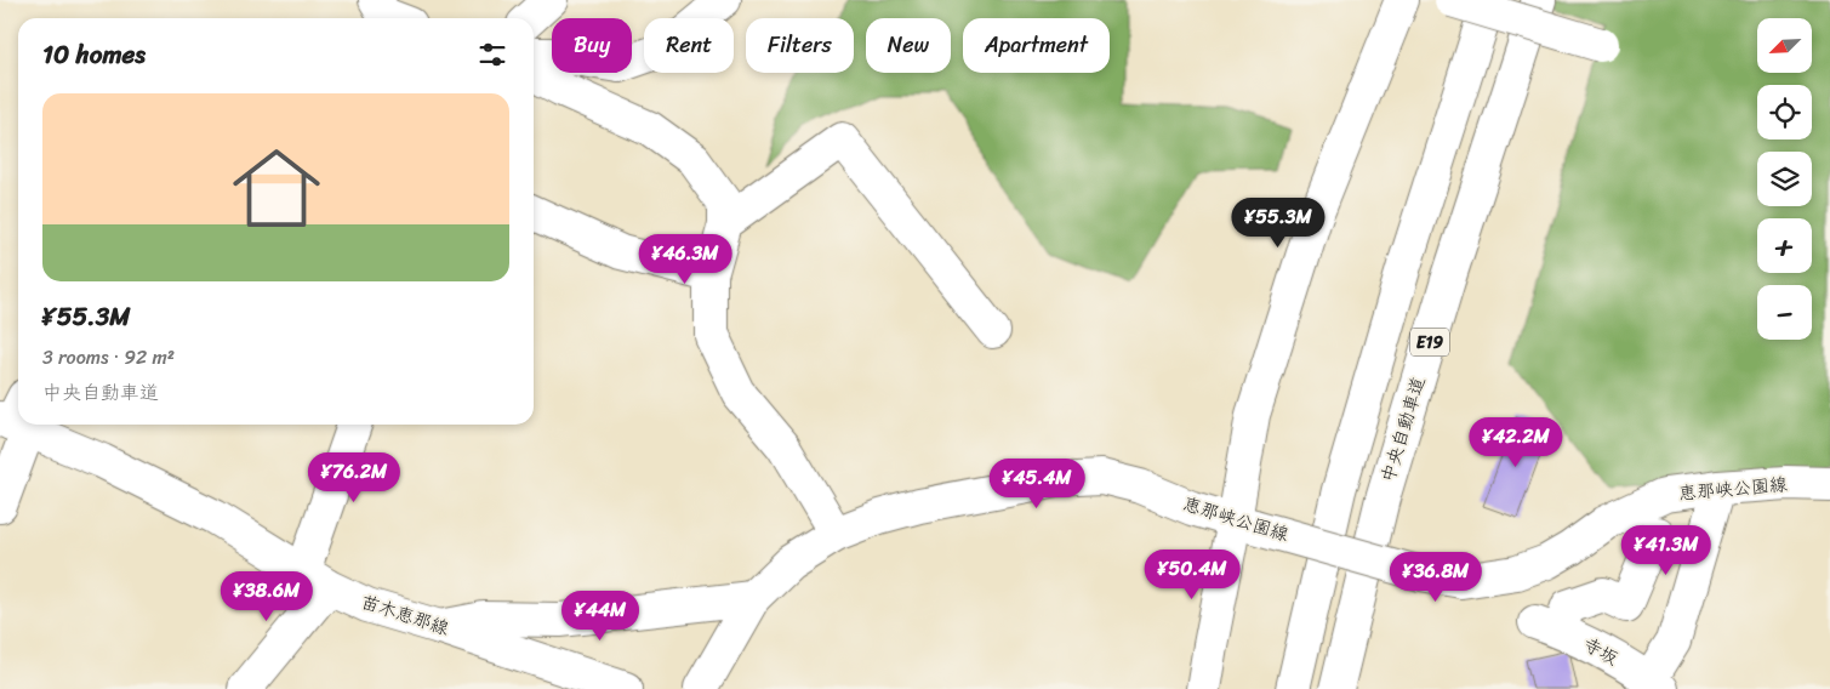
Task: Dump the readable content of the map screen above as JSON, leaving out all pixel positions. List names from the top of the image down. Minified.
{"streets":{"main road":["E19","中央自動車道","恵那峡公園線","苗木恵那線","寺坂"]},"north":"bottom left","page":{"map_buttons":["+","−"],"chip":["Buy","Rent","Filters","New","Apartment"],"heading":"10 homes","list":[{"name":"¥55.3M","note":"3 rooms · 92 m² · 中央自動車道"}],"price":["¥55.3M","¥46.3M","¥42.2M","¥76.2M","¥45.4M","¥41.3M","¥50.4M","¥36.8M","¥38.6M","¥44M"]}}
